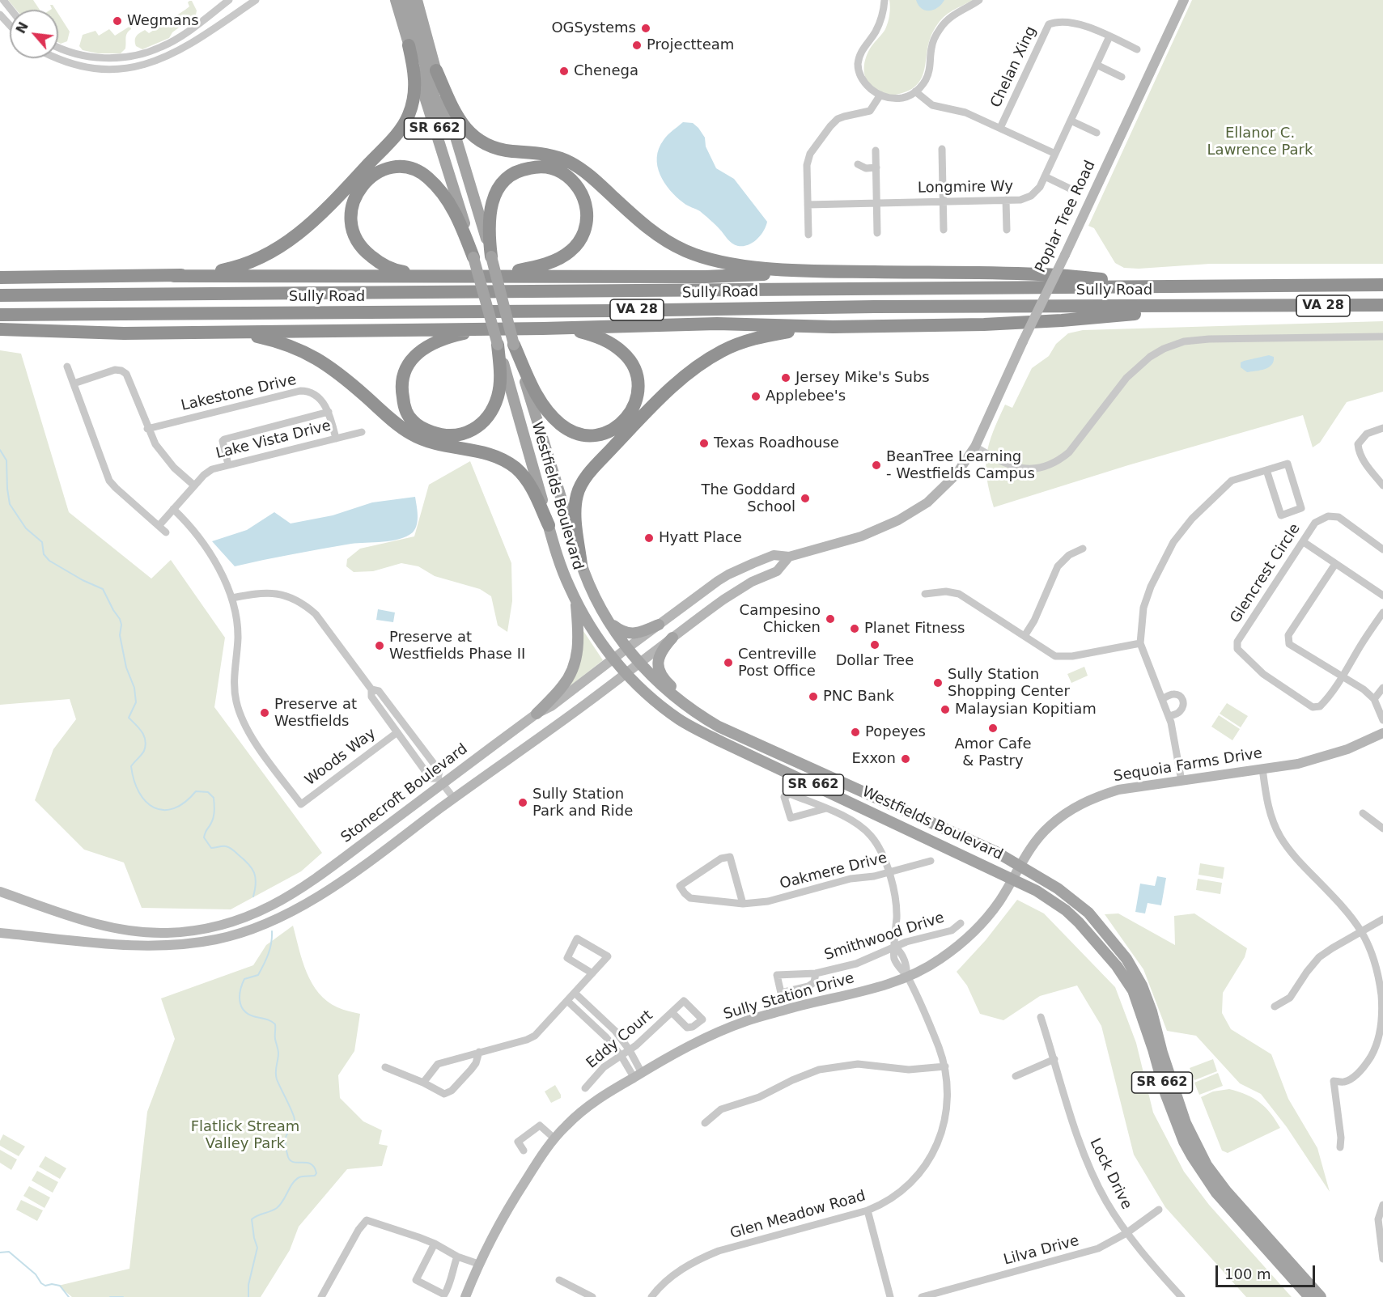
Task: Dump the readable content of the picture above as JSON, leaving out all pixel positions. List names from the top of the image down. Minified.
{"streets":{"highway":["Sully Road","VA 28"],"main road":["SR 662","Poplar Tree Road","Westfields Boulevard","Sequoia Farms Drive","Stonecroft Boulevard","Sully Station Drive"],"street":["Chelan Xing","Longmire Wy","Lakestone Drive","Lake Vista Drive","Glencrest Circle","Woods Way","Oakmere Drive","Smithwood Drive","Eddy Court","Lock Drive","Glen Meadow Road","Lilva Drive"]},"crossings":[["Chelan Xing","Longmire Wy"],["Poplar Tree Road","Stonecroft Boulevard"],["Lakestone Drive","Lake Vista Drive"],["Westfields Boulevard","Sequoia Farms Drive"],["Westfields Boulevard","Stonecroft Boulevard"],["Westfields Boulevard","Sully Station Drive"],["Sequoia Farms Drive","Sully Station Drive"],["Oakmere Drive","Glen Meadow Road"],["Smithwood Drive","Glen Meadow Road"],["Sully Station Drive","Glen Meadow Road"],["Lock Drive","Lilva Drive"]],"parks":["Ellanor C. Lawrence Park","Flatlick Stream Valley Park"],"places":["Wegmans","OGSystems","Projectteam","Chenega","Jersey Mike's Subs","Applebee's","Texas Roadhouse","BeanTree Learning - Westfields Campus","The Goddard School","Hyatt Place","Campesino Chicken","Planet Fitness","Dollar Tree","Preserve at Westfields Phase II","Centreville Post Office","Sully Station Shopping Center","PNC Bank","Malaysian Kopitiam","Preserve at Westfields","Amor Cafe & Pastry","Popeyes","Exxon","Sully Station Park and Ride"],"scale_bar":"100 m","north":"top left"}
